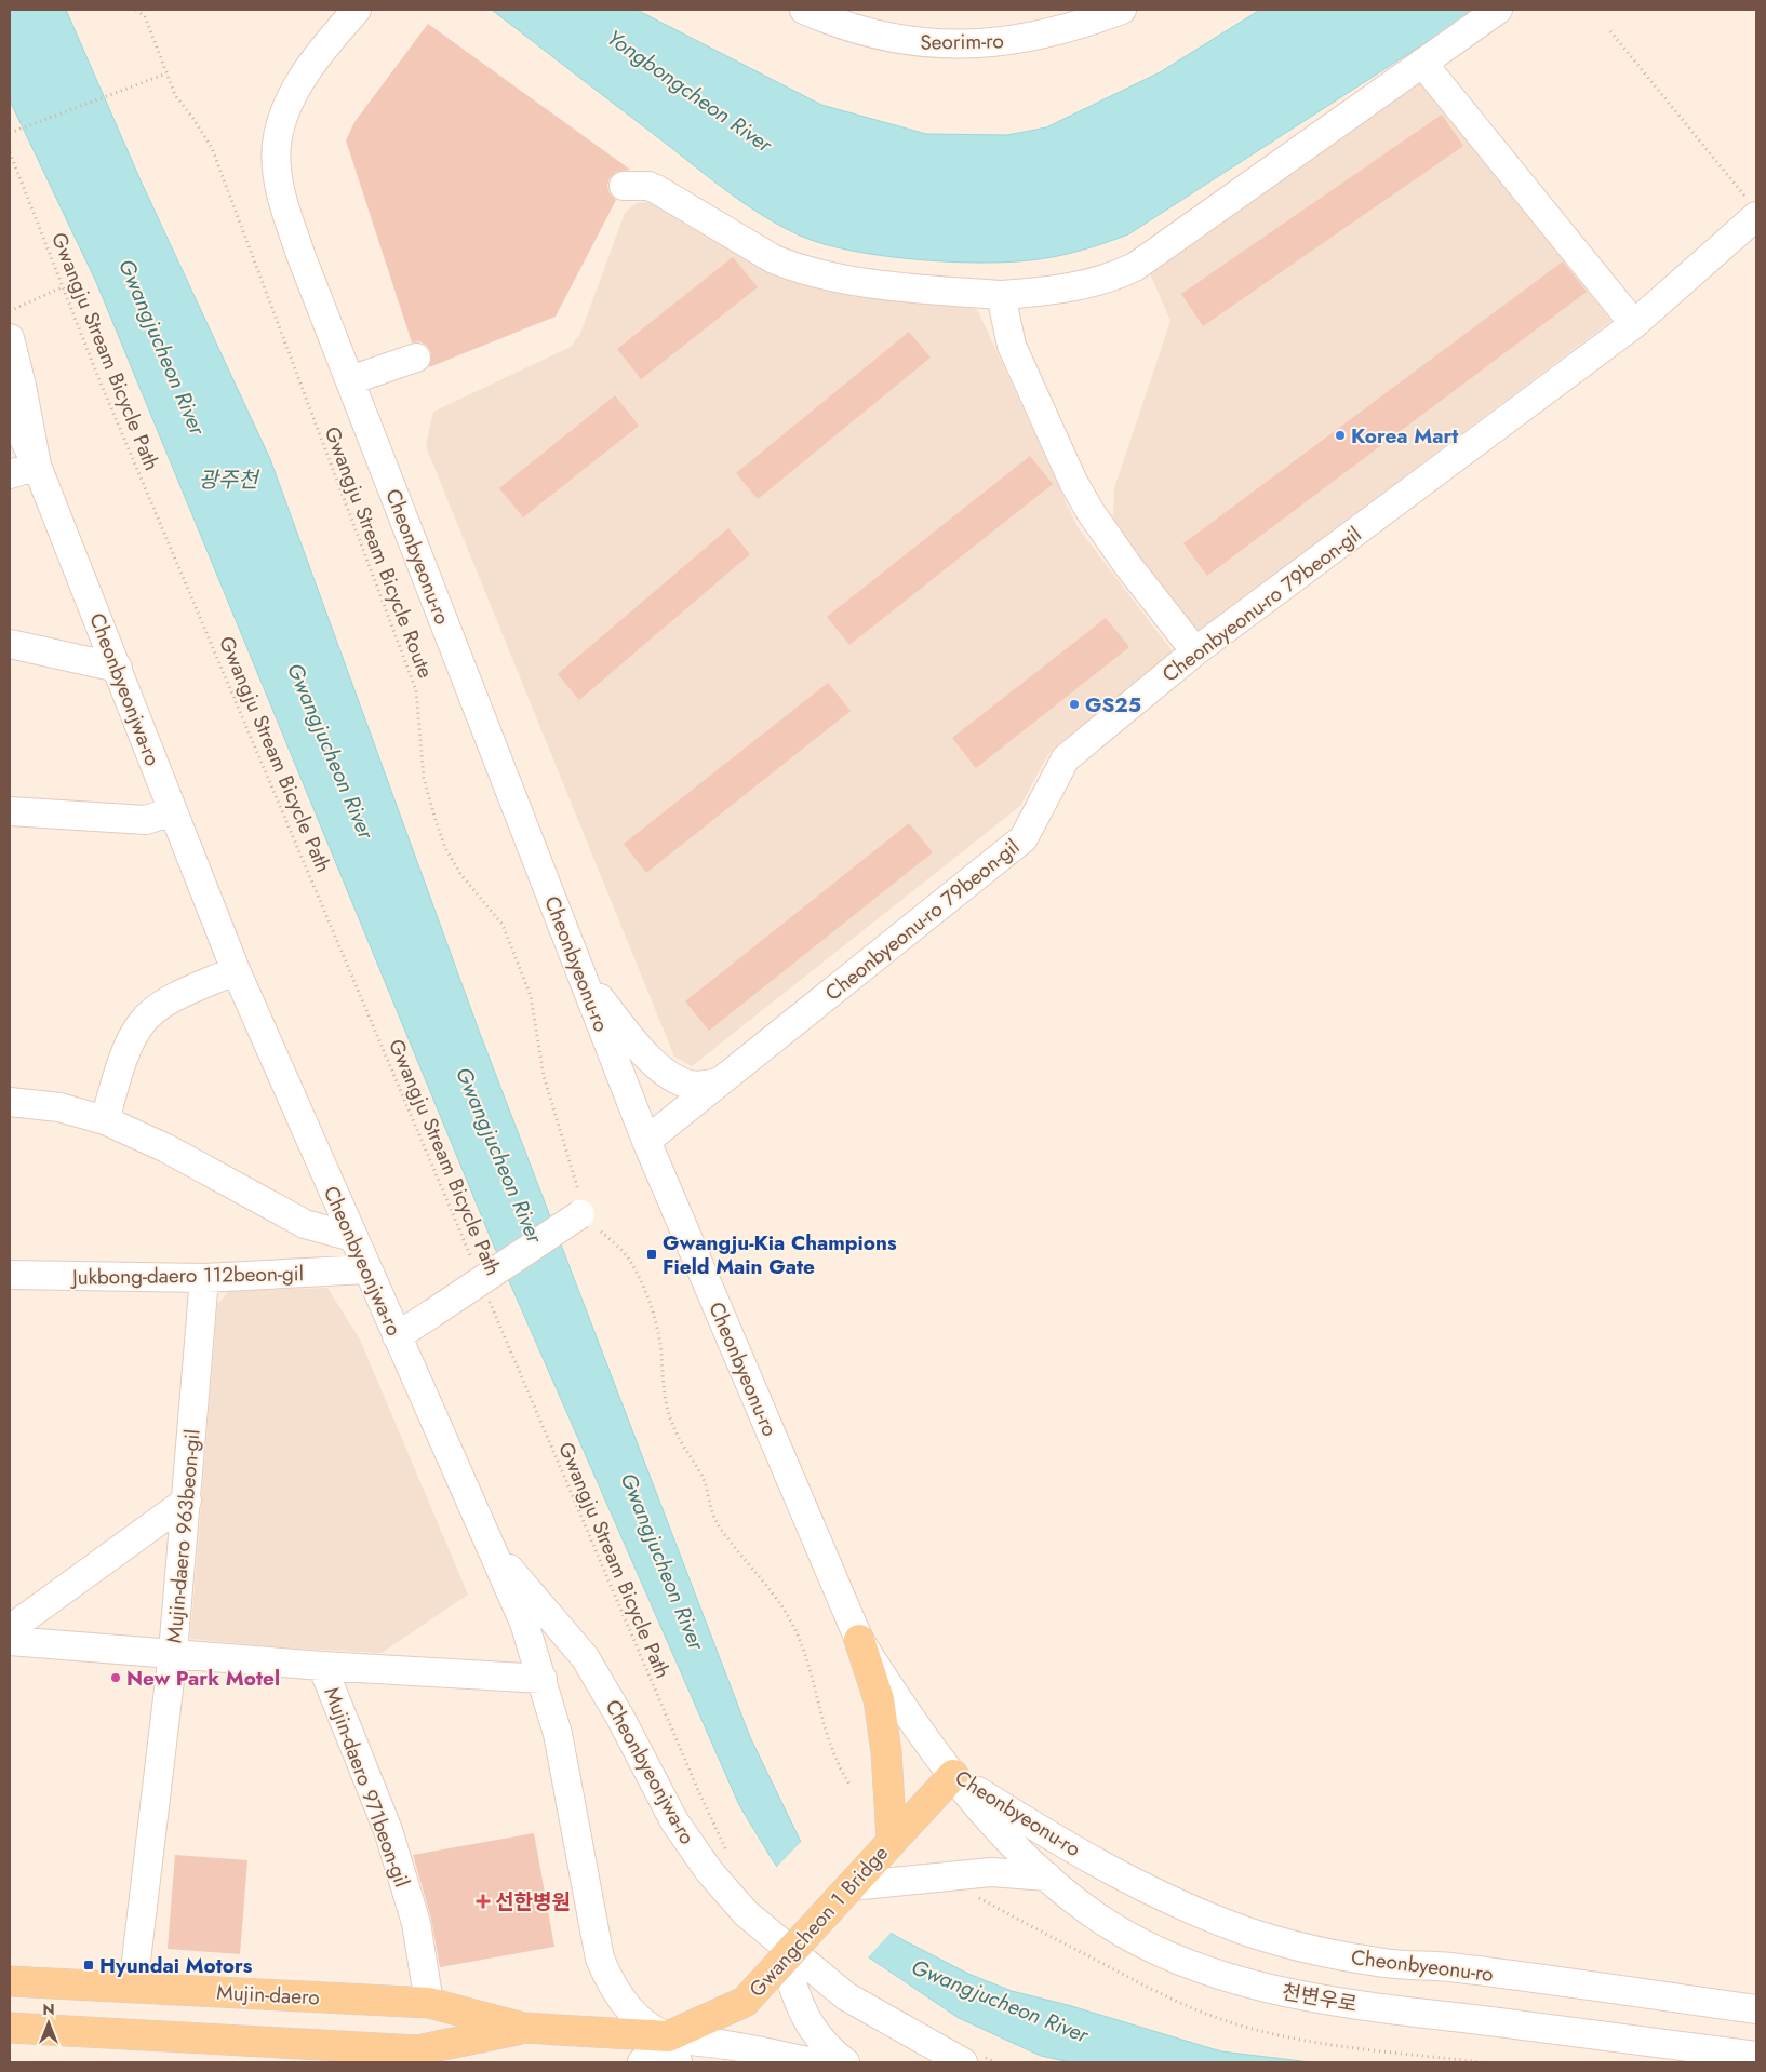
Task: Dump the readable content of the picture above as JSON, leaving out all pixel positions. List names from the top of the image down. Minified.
{"streets":{"main road":["Gwangcheon 1 Bridge","Mujin-daero"],"street":["Seorim-ro","Cheonbyeonu-ro","Cheonbyeonu-ro 79beon-gil","Cheonbyeonjwa-ro","Jukbong-daero 112beon-gil","Mujin-daero 963beon-gil","Mujin-daero 971beon-gil","천변우로"],"path":["Gwangju Stream Bicycle Path","Gwangju Stream Bicycle Route"]},"crossings":[["Cheonbyeonu-ro","Cheonbyeonu-ro 79beon-gil"],["Cheonbyeonu-ro","천변우로"],["Cheonbyeonjwa-ro","Jukbong-daero 112beon-gil"],["Cheonbyeonjwa-ro","Mujin-daero"],["Jukbong-daero 112beon-gil","Mujin-daero 963beon-gil"],["Mujin-daero 963beon-gil","Mujin-daero"],["Mujin-daero 971beon-gil","Mujin-daero"],["Gwangcheon 1 Bridge","Mujin-daero"]],"water":["Yongbongcheon River","Gwangjucheon River","광주천"],"places":{"other":["Korea Mart","GS25","New Park Motel"],"transit":["Gwangju-Kia Champions Field Main Gate","Hyundai Motors"],"health":["선한병원"]},"north":"top"}
